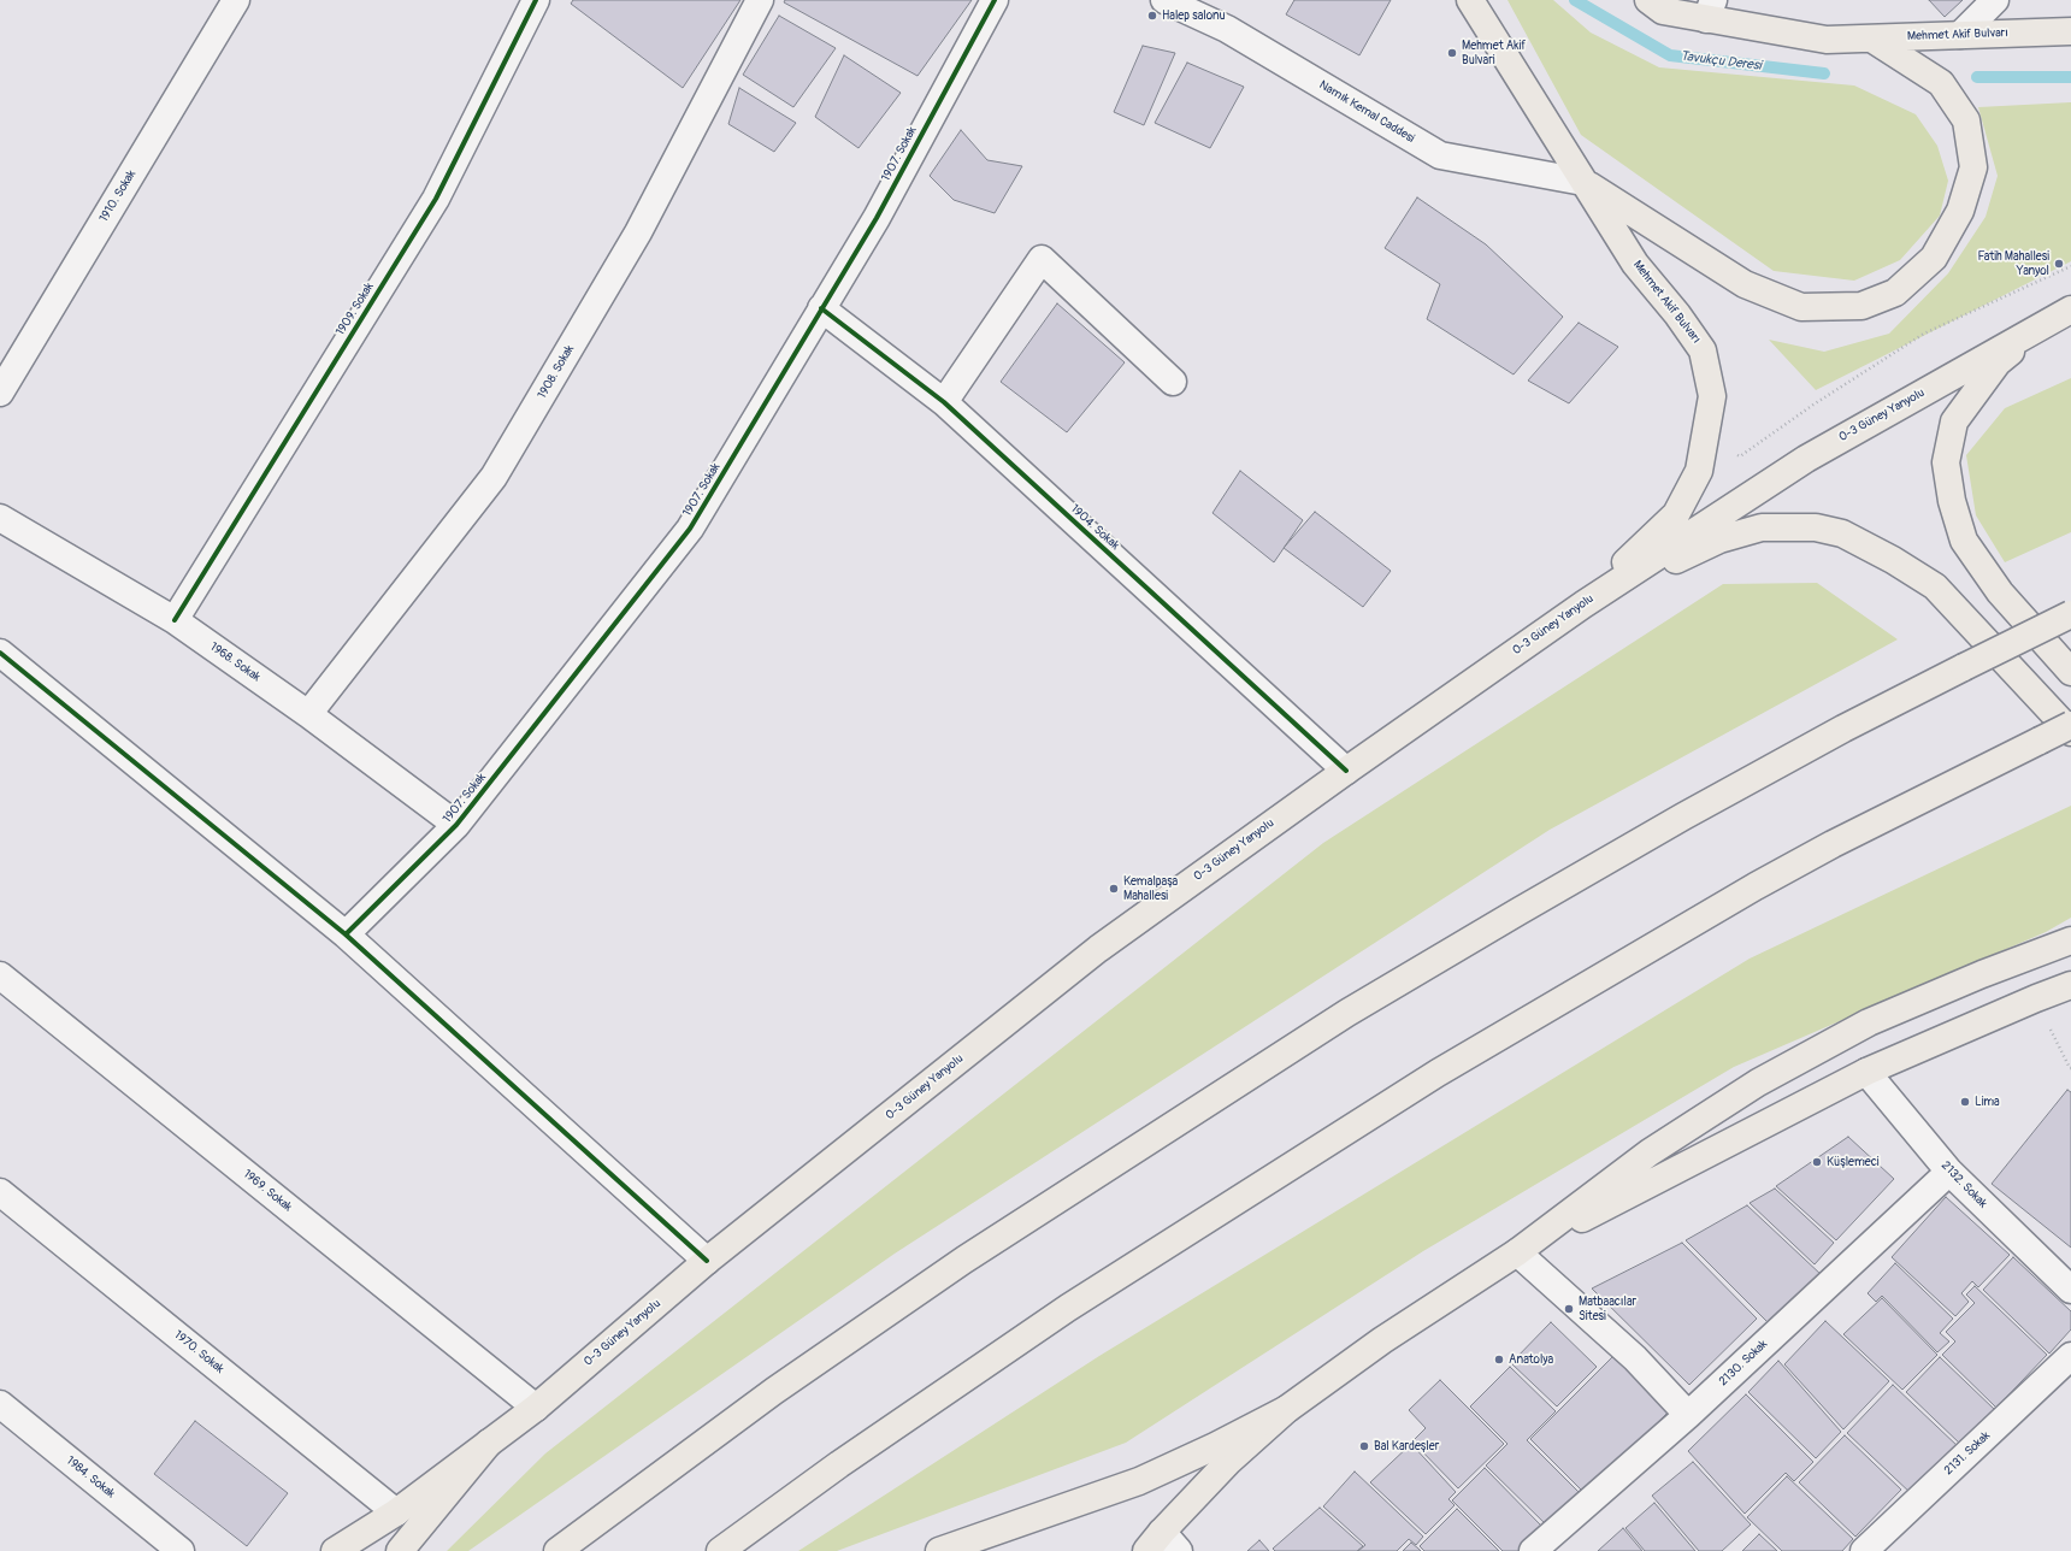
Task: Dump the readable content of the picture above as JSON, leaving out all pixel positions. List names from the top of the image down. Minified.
{"streets":{"main road":["Mehmet Akif Bulvarı","O-3 Güney Yanyolu"],"street":["Namık Kemal Caddesi","1907. Sokak","1910. Sokak","1909. Sokak","1908. Sokak","1904. Sokak","1968. Sokak","2132. Sokak","1969. Sokak","1970. Sokak","2130. Sokak","2131. Sokak","1984. Sokak"]},"crossings":[["Mehmet Akif Bulvarı","Namık Kemal Caddesi"],["Mehmet Akif Bulvarı","O-3 Güney Yanyolu"],["1907. Sokak","1904. Sokak"],["1907. Sokak","1968. Sokak"],["1909. Sokak","1968. Sokak"],["1908. Sokak","1968. Sokak"],["O-3 Güney Yanyolu","1904. Sokak"],["O-3 Güney Yanyolu","1969. Sokak"],["O-3 Güney Yanyolu","1970. Sokak"],["2132. Sokak","2130. Sokak"]],"water":["Tavukçu Deresi"],"places":["Halep salonu","Mehmet Akif Bulvari","Fatih Mahallesi Yanyol","Kemalpaşa Mahallesi","Lima","Küşlemeci","Matbaacılar Sitesi","Anatolya","Bal Kardeşler"]}
